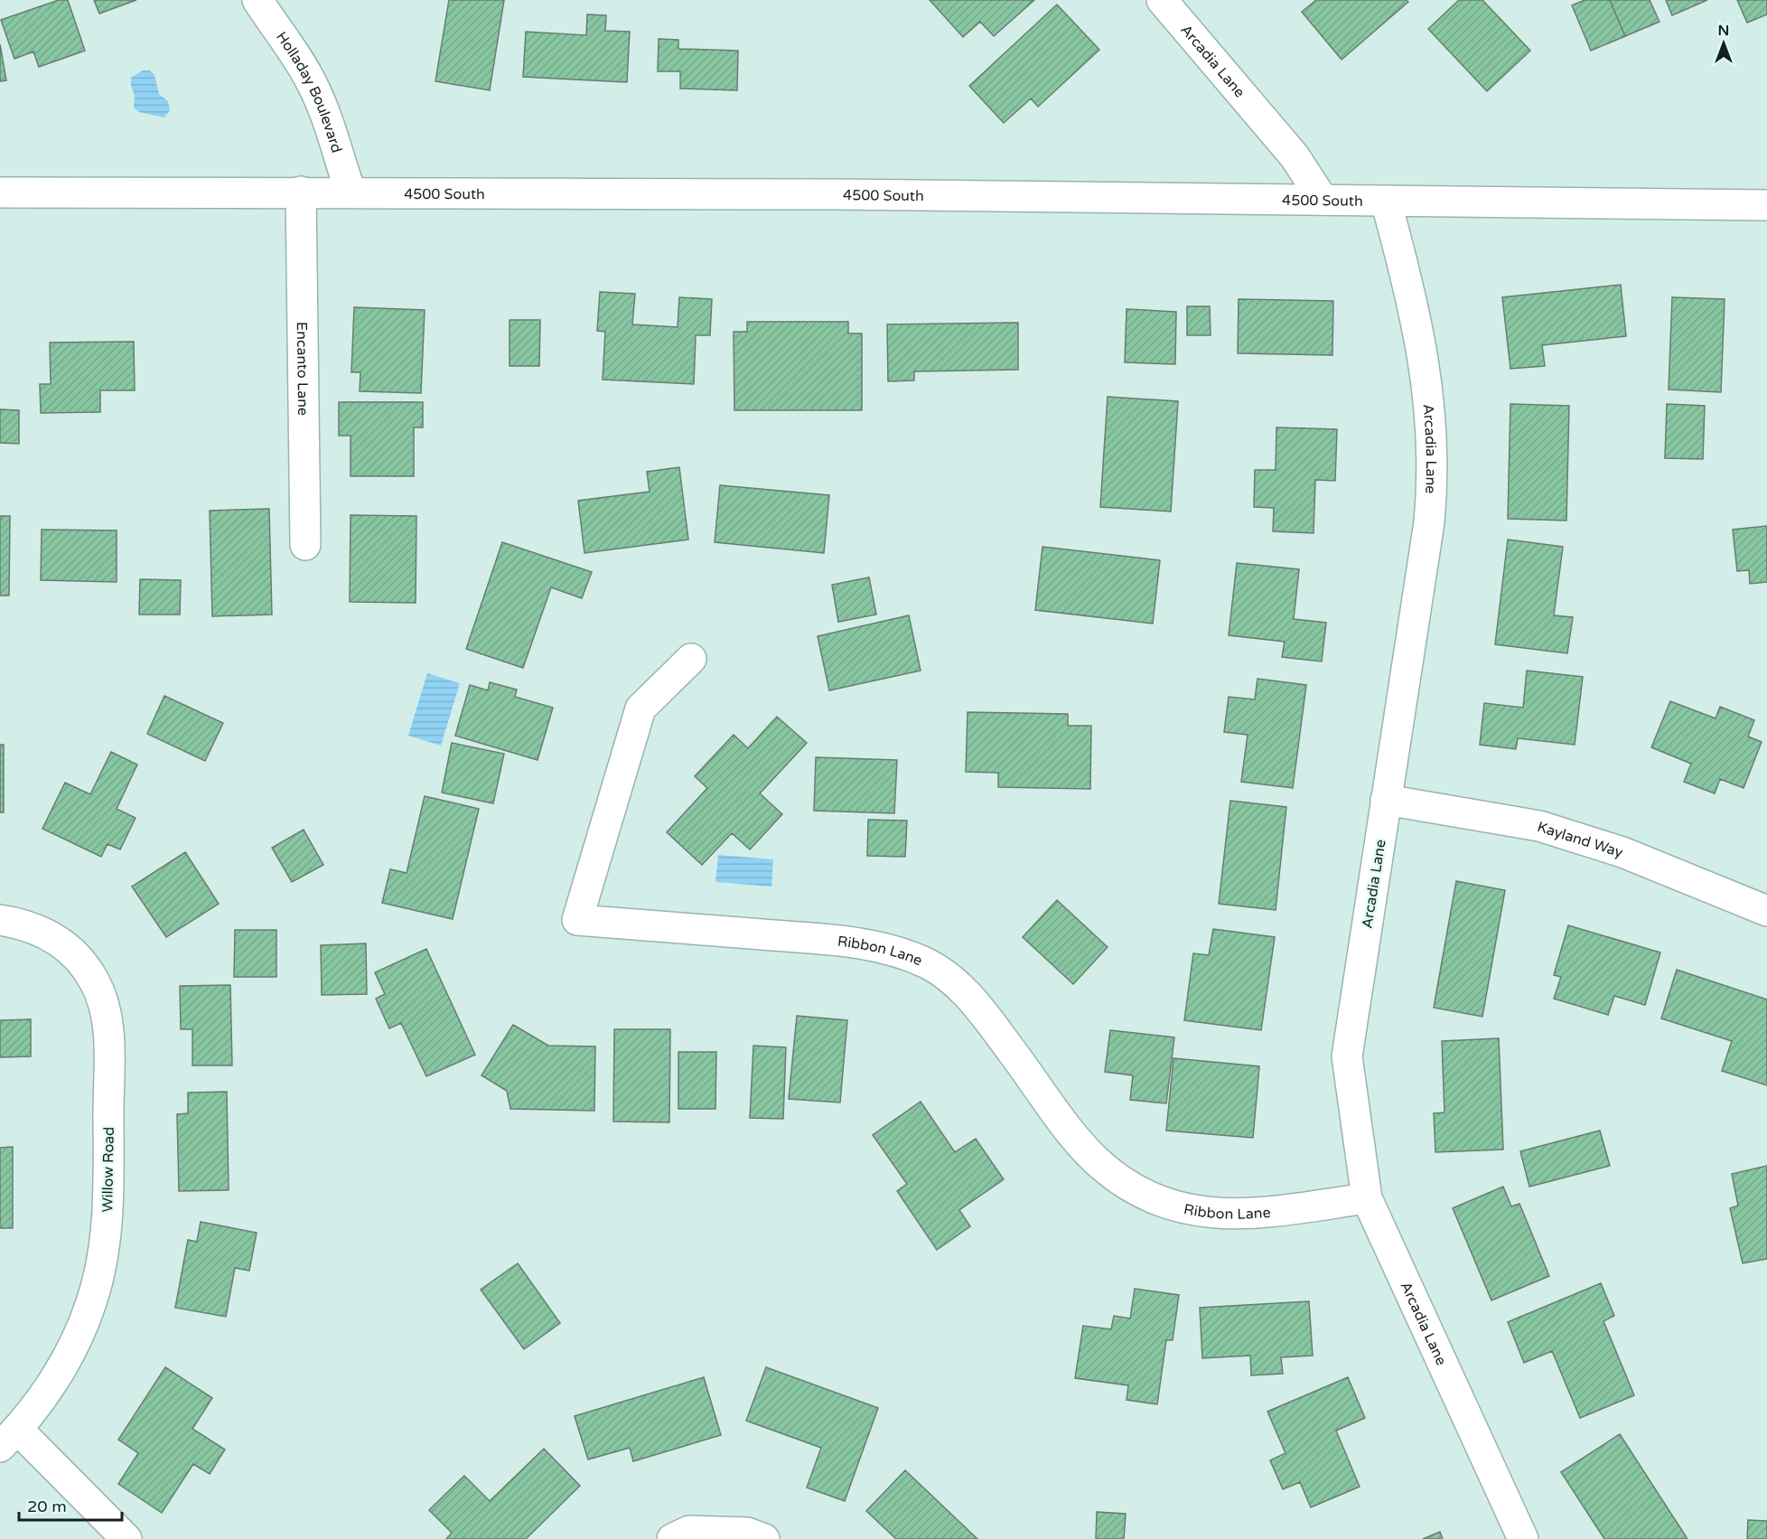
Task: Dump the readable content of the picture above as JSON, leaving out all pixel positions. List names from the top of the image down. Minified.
{"streets":{"street":["Arcadia Lane","Holladay Boulevard","4500 South","Encanto Lane","Kayland Way","Ribbon Lane","Willow Road"]},"crossings":[["Arcadia Lane","4500 South"],["Arcadia Lane","Kayland Way"],["Arcadia Lane","Ribbon Lane"],["Holladay Boulevard","4500 South"],["4500 South","Encanto Lane"]],"scale_bar":"20 m","north":"top"}
